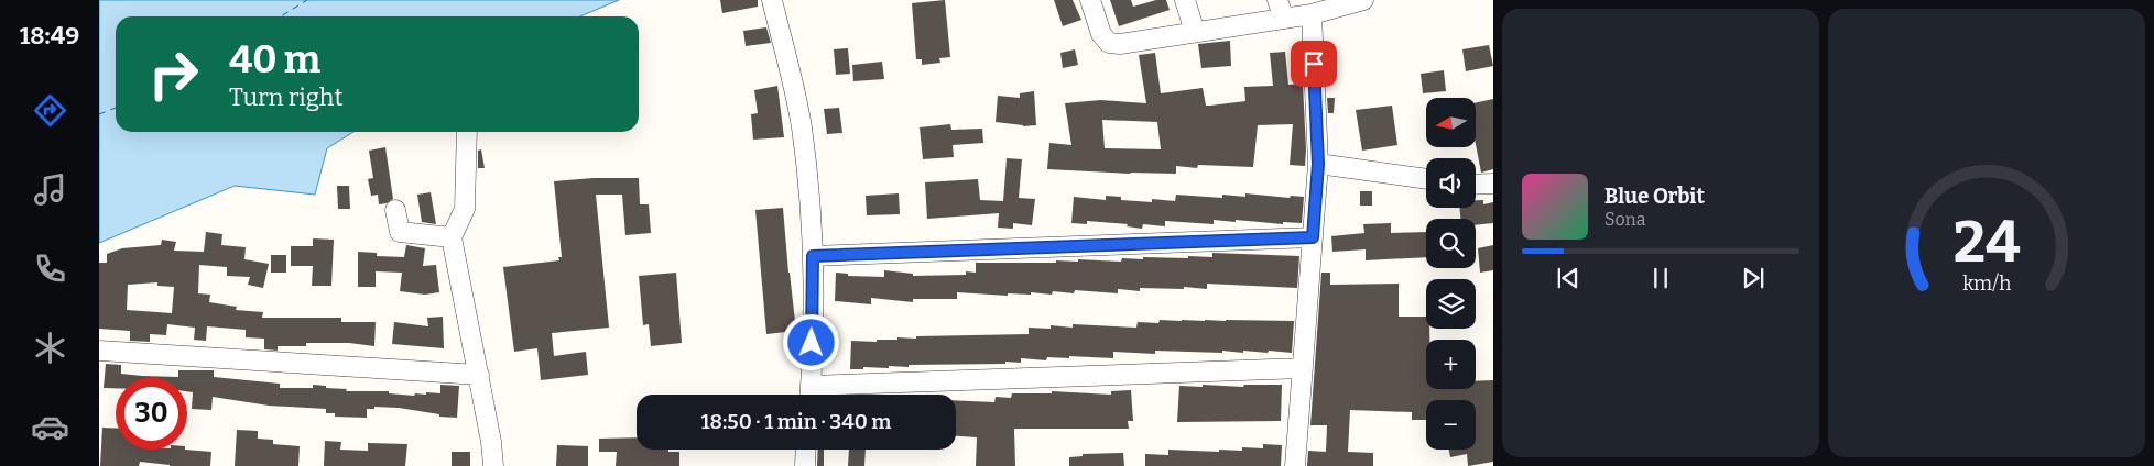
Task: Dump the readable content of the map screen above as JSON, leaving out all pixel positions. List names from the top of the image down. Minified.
{"north":"left","page":{"tabs":"18:49","turn":["40 m","Turn right"],"map_buttons":["+","−"],"song":["Blue Orbit","Sona"],"limit":"30","trip":"18:50 · 1 min · 340 m","gauge":["24","km/h"]}}
